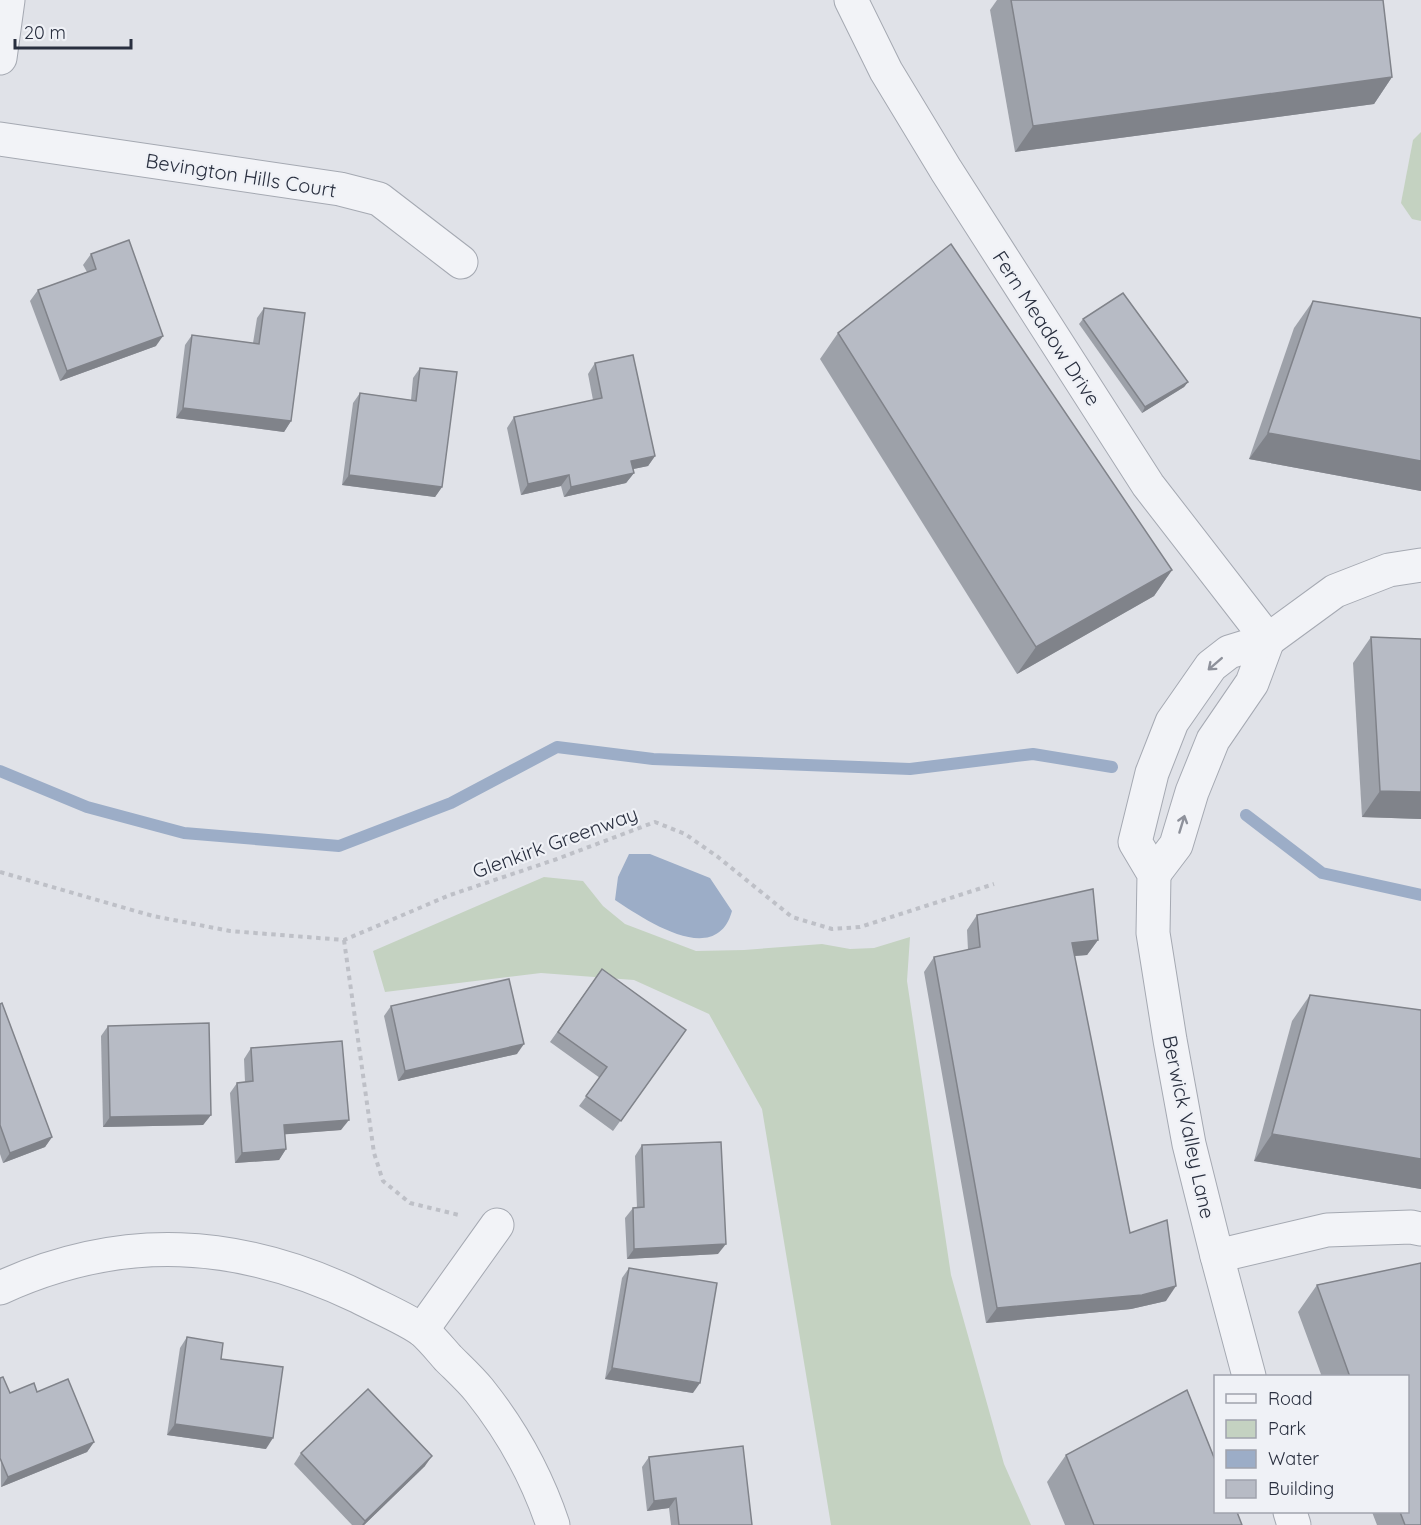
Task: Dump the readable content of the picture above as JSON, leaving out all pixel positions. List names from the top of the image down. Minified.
{"streets":{"street":["Bevington Hills Court","Fern Meadow Drive","Berwick Valley Lane"],"path":["Glenkirk Greenway"]},"legend":["Road","Park","Water","Building"],"scale_bar":"20 m"}
